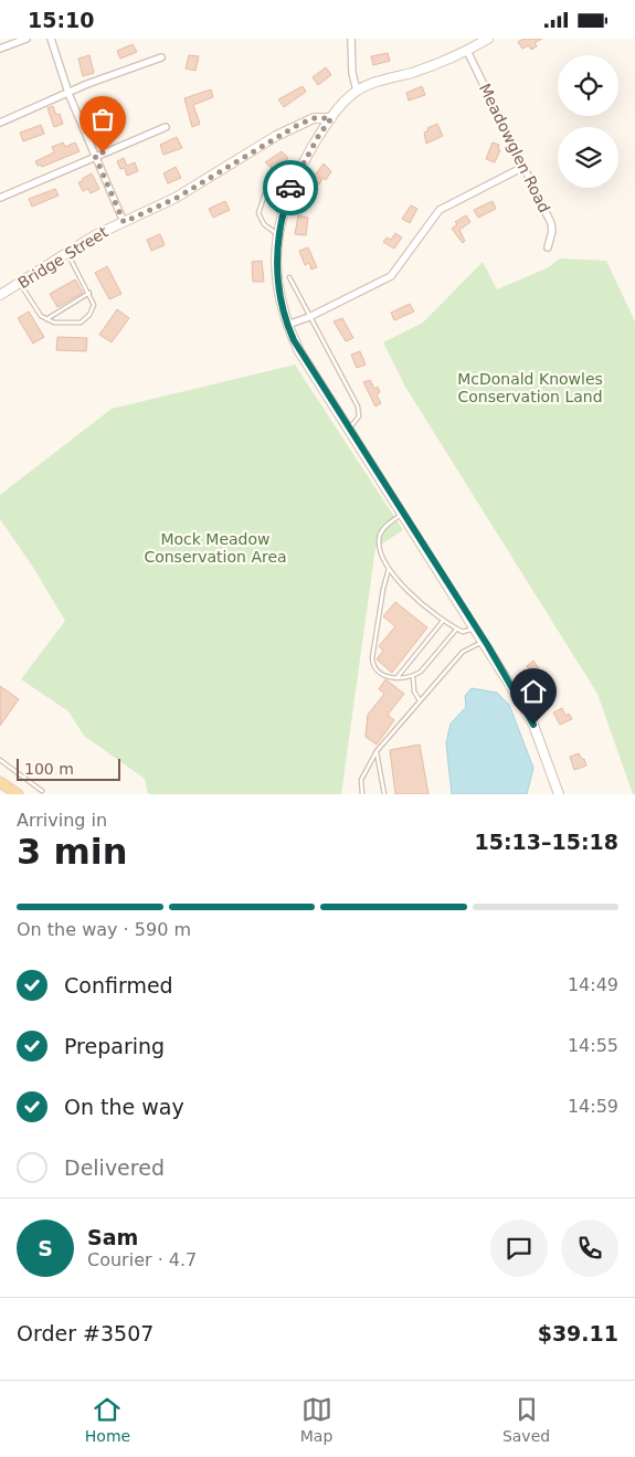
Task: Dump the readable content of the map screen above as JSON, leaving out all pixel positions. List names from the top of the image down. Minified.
{"streets":{"main road":["Bridge Street"],"street":["Meadowglen Road"]},"parks":["McDonald Knowles Conservation Land","Mock Meadow Conservation Area"],"scale_bar":"100 m","page":{"status":"15:10","scale":"100 m","heading":["3 min","Arriving in","15:13–15:18"],"panel":["Sam","Courier · 4.7","Order #3507","$39.11"],"bar":"On the way · 590 m","list":[["Confirmed","14:49"],["Preparing","14:55"],["On the way","14:59"],"Delivered"],"round":"S","tabs":["Home","Map","Saved"]}}
